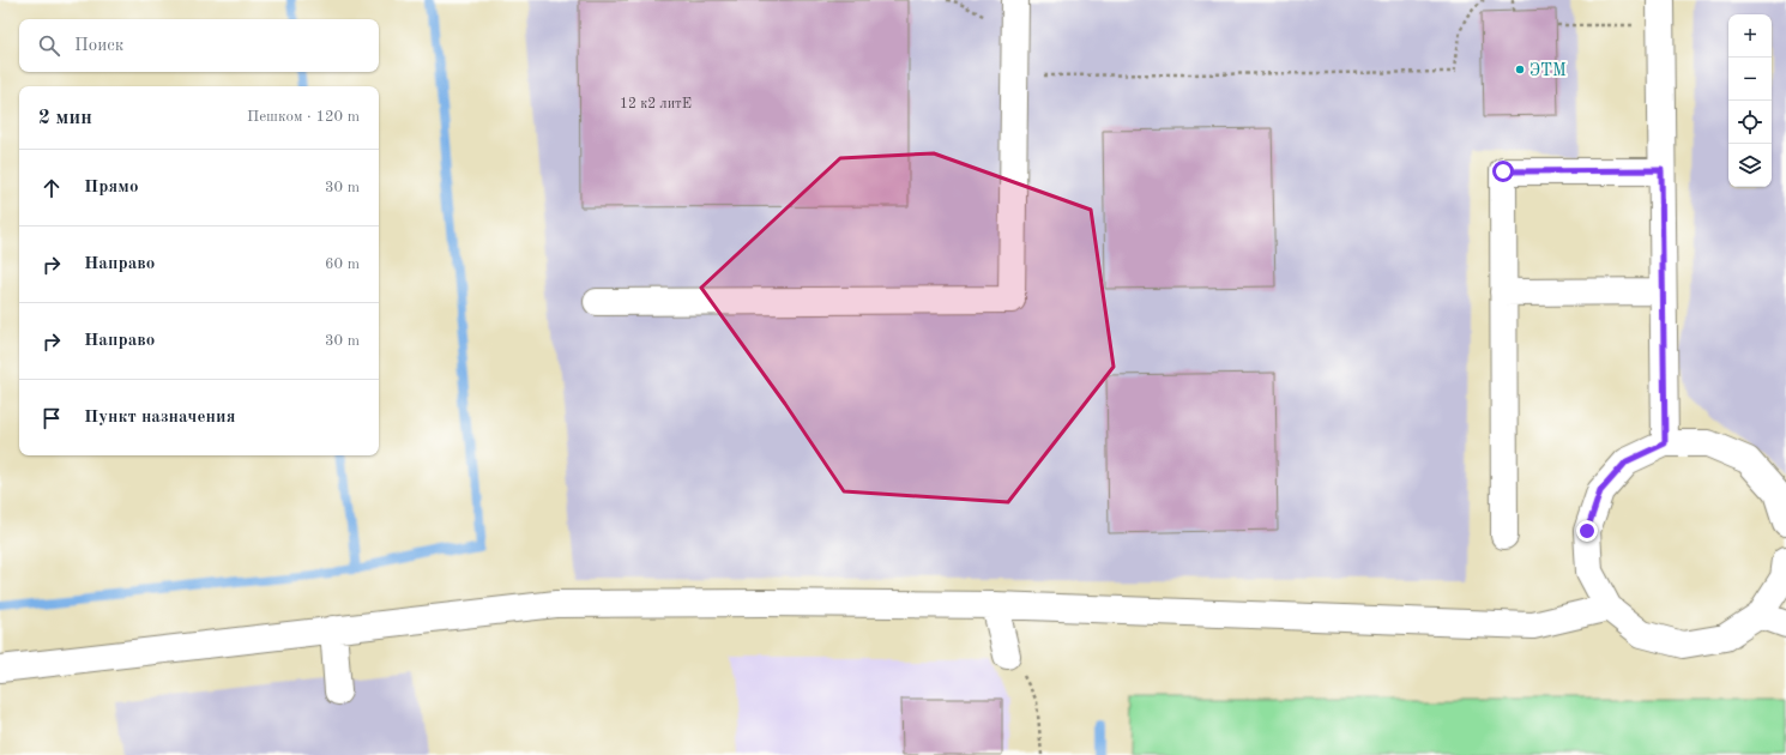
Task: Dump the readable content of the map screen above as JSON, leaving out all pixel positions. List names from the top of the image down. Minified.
{"places":["ЭТМ"],"house_numbers":["12 к2 литЕ"],"page":{"map_buttons":["+","−"],"search":"Поиск","heading":["2 мин","Пешком · 120 m"],"list":[["Прямо","30 m"],["Направо","60 m"],["Направо","30 m"],"Пункт назначения"]}}
